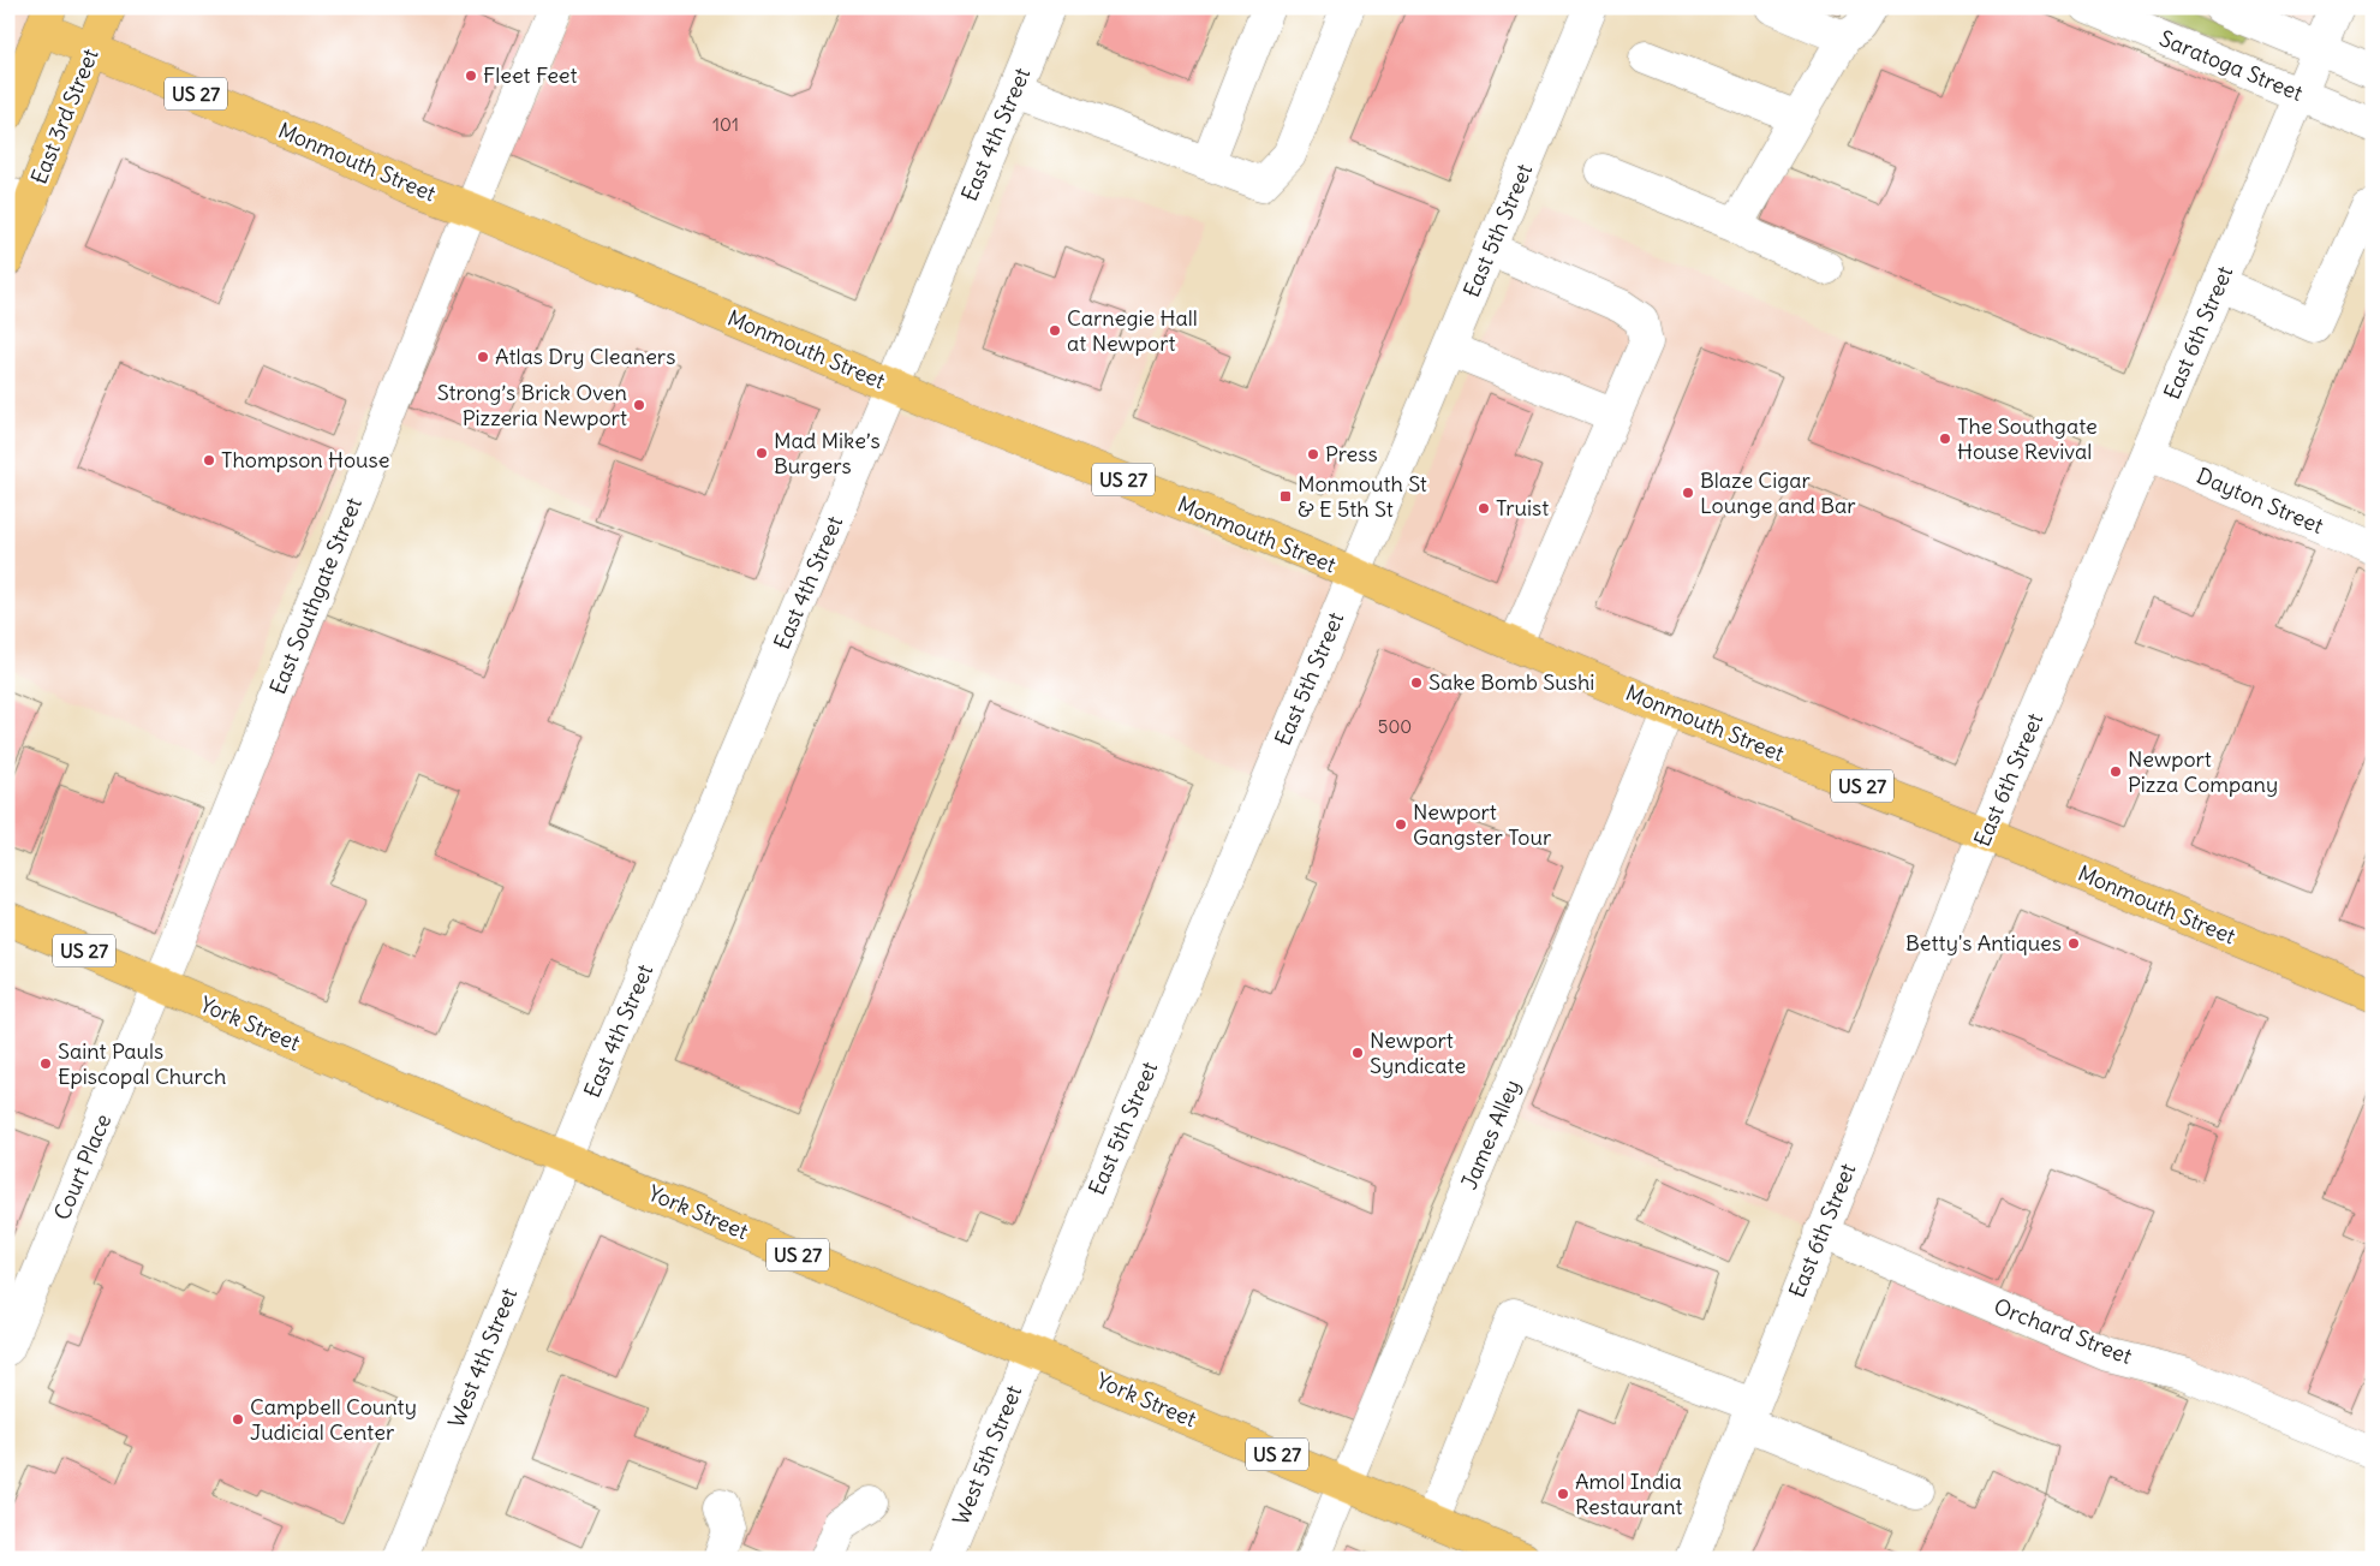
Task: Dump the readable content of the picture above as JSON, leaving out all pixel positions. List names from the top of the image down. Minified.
{"streets":{"main road":["US 27","East 3rd Street","Monmouth Street","York Street"],"street":["Saratoga Street","East 4th Street","East 5th Street","East 6th Street","Dayton Street","East Southgate Street","James Alley","Court Place","Orchard Street","West 4th Street","West 5th Street"]},"crossings":[["Saratoga Street","East 6th Street"],["US 27","Monmouth Street"],["East 3rd Street","Monmouth Street"],["East 4th Street","Monmouth Street"],["East 4th Street","York Street"],["East 4th Street","West 4th Street"],["Monmouth Street","East 5th Street"],["Monmouth Street","East 6th Street"],["Monmouth Street","East Southgate Street"],["Monmouth Street","James Alley"],["East 5th Street","York Street"],["East 5th Street","West 5th Street"],["East 6th Street","Dayton Street"],["East 6th Street","Orchard Street"],["East Southgate Street","York Street"],["East Southgate Street","Court Place"],["York Street","James Alley"],["York Street","Court Place"],["York Street","West 4th Street"],["York Street","West 5th Street"]],"places":{"other":["Fleet Feet","Carnegie Hall at Newport","Atlas Dry Cleaners","Strong’s Brick Oven Pizzeria Newport","The Southgate House Revival","Mad Mike’s Burgers","Press","Thompson House","Blaze Cigar Lounge and Bar","Truist","Sake Bomb Sushi","Newport Pizza Company","Newport Gangster Tour","Betty's Antiques","Newport Syndicate","Saint Pauls Episcopal Church","Campbell County Judicial Center","Amol India Restaurant"],"transit":["Monmouth St & E 5th St"]},"house_numbers":["101","500"]}
